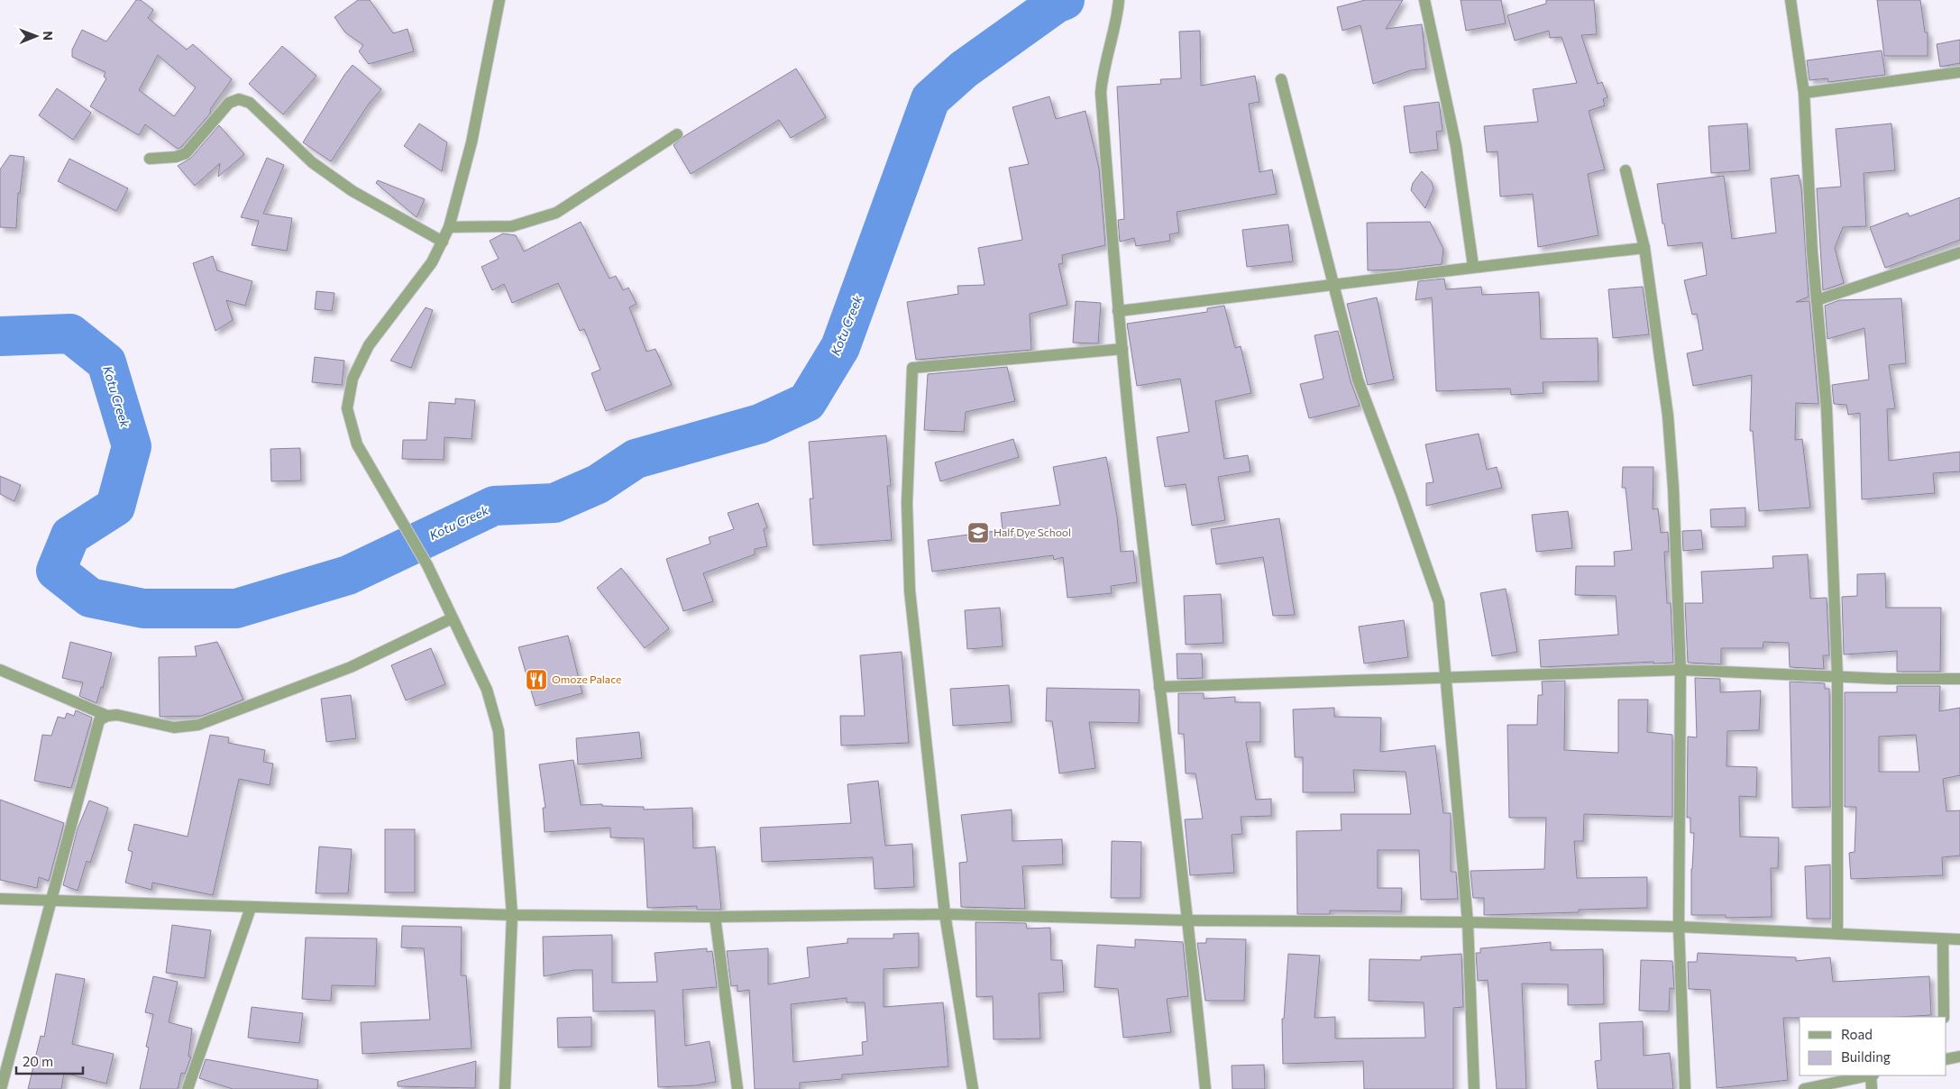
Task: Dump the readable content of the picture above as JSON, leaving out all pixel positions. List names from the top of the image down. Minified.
{"water":["Kotu Creek"],"places":{"school or university":["Half Dye School"],"restaurant":["Omoze Palace"]},"legend":["Road","Building"],"scale_bar":"20 m","north":"right"}
